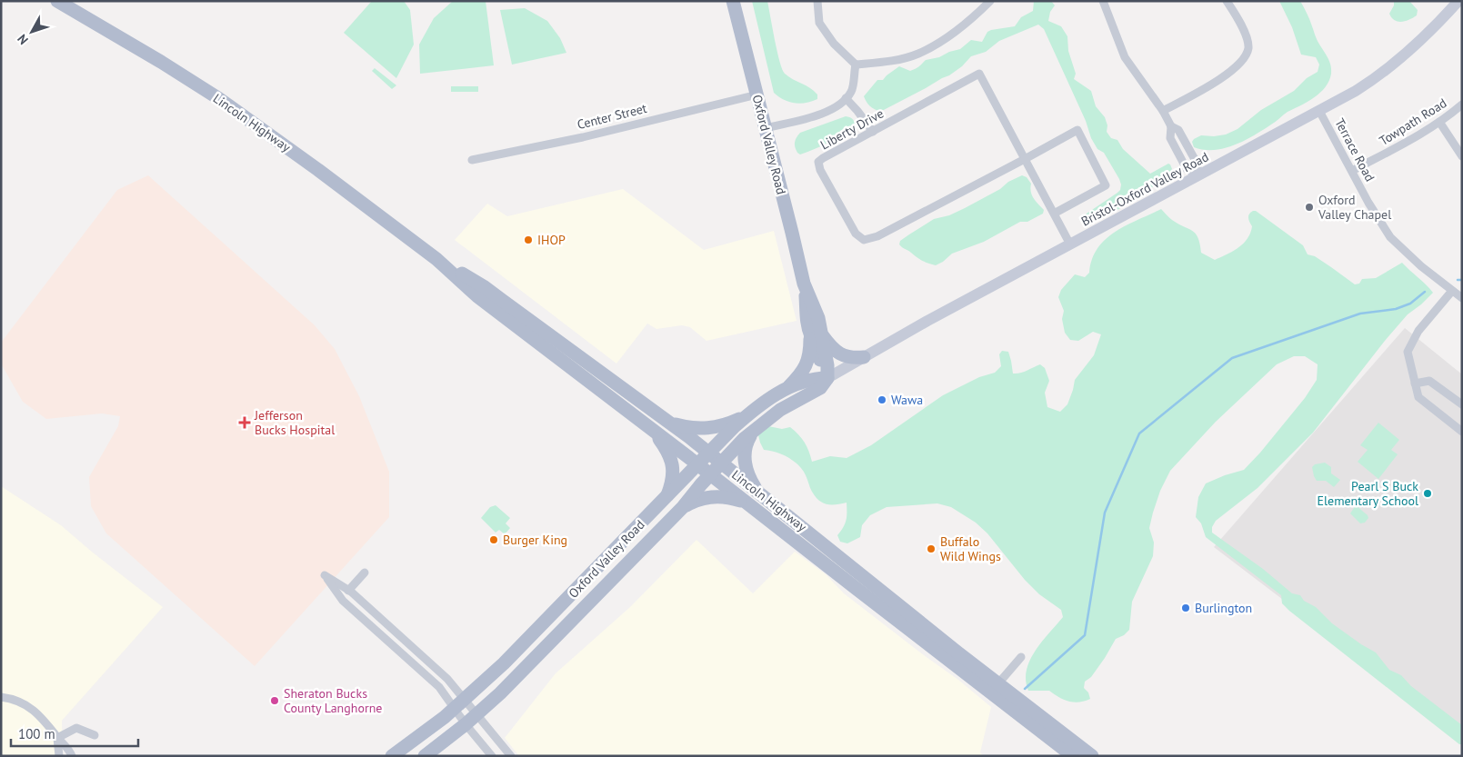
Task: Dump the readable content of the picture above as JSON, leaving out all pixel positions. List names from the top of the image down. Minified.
{"streets":{"main road":["Lincoln Highway","Oxford Valley Road","Bristol-Oxford Valley Road"],"street":["Center Street","Towpath Road","Liberty Drive","Terrace Road"]},"crossings":[["Center Street","Oxford Valley Road"],["Towpath Road","Terrace Road"],["Lincoln Highway","Oxford Valley Road"],["Liberty Drive","Bristol-Oxford Valley Road"],["Oxford Valley Road","Bristol-Oxford Valley Road"],["Terrace Road","Bristol-Oxford Valley Road"]],"places":{"other":["Oxford Valley Chapel","IHOP","Wawa","Pearl S Buck Elementary School","Burger King","Buffalo Wild Wings","Burlington","Sheraton Bucks County Langhorne"],"health":["Jefferson Bucks Hospital"]},"scale_bar":"100 m","north":"bottom left"}
